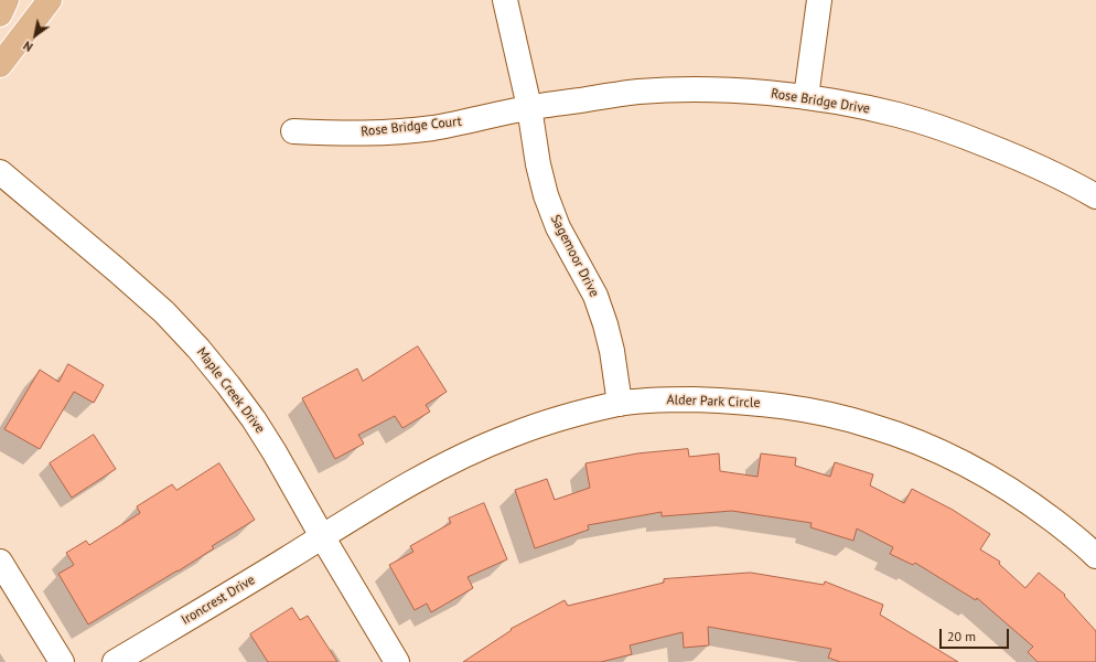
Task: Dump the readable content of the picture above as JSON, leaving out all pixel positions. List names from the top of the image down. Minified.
{"streets":{"street":["Rose Bridge Drive","Rose Bridge Court","Sagemoor Drive","Maple Creek Drive","Alder Park Circle","Ironcrest Drive"]},"crossings":[["Rose Bridge Drive","Rose Bridge Court"],["Rose Bridge Drive","Sagemoor Drive"],["Rose Bridge Court","Sagemoor Drive"],["Sagemoor Drive","Alder Park Circle"],["Maple Creek Drive","Alder Park Circle"],["Maple Creek Drive","Ironcrest Drive"],["Alder Park Circle","Ironcrest Drive"]],"scale_bar":"20 m","north":"bottom left"}
